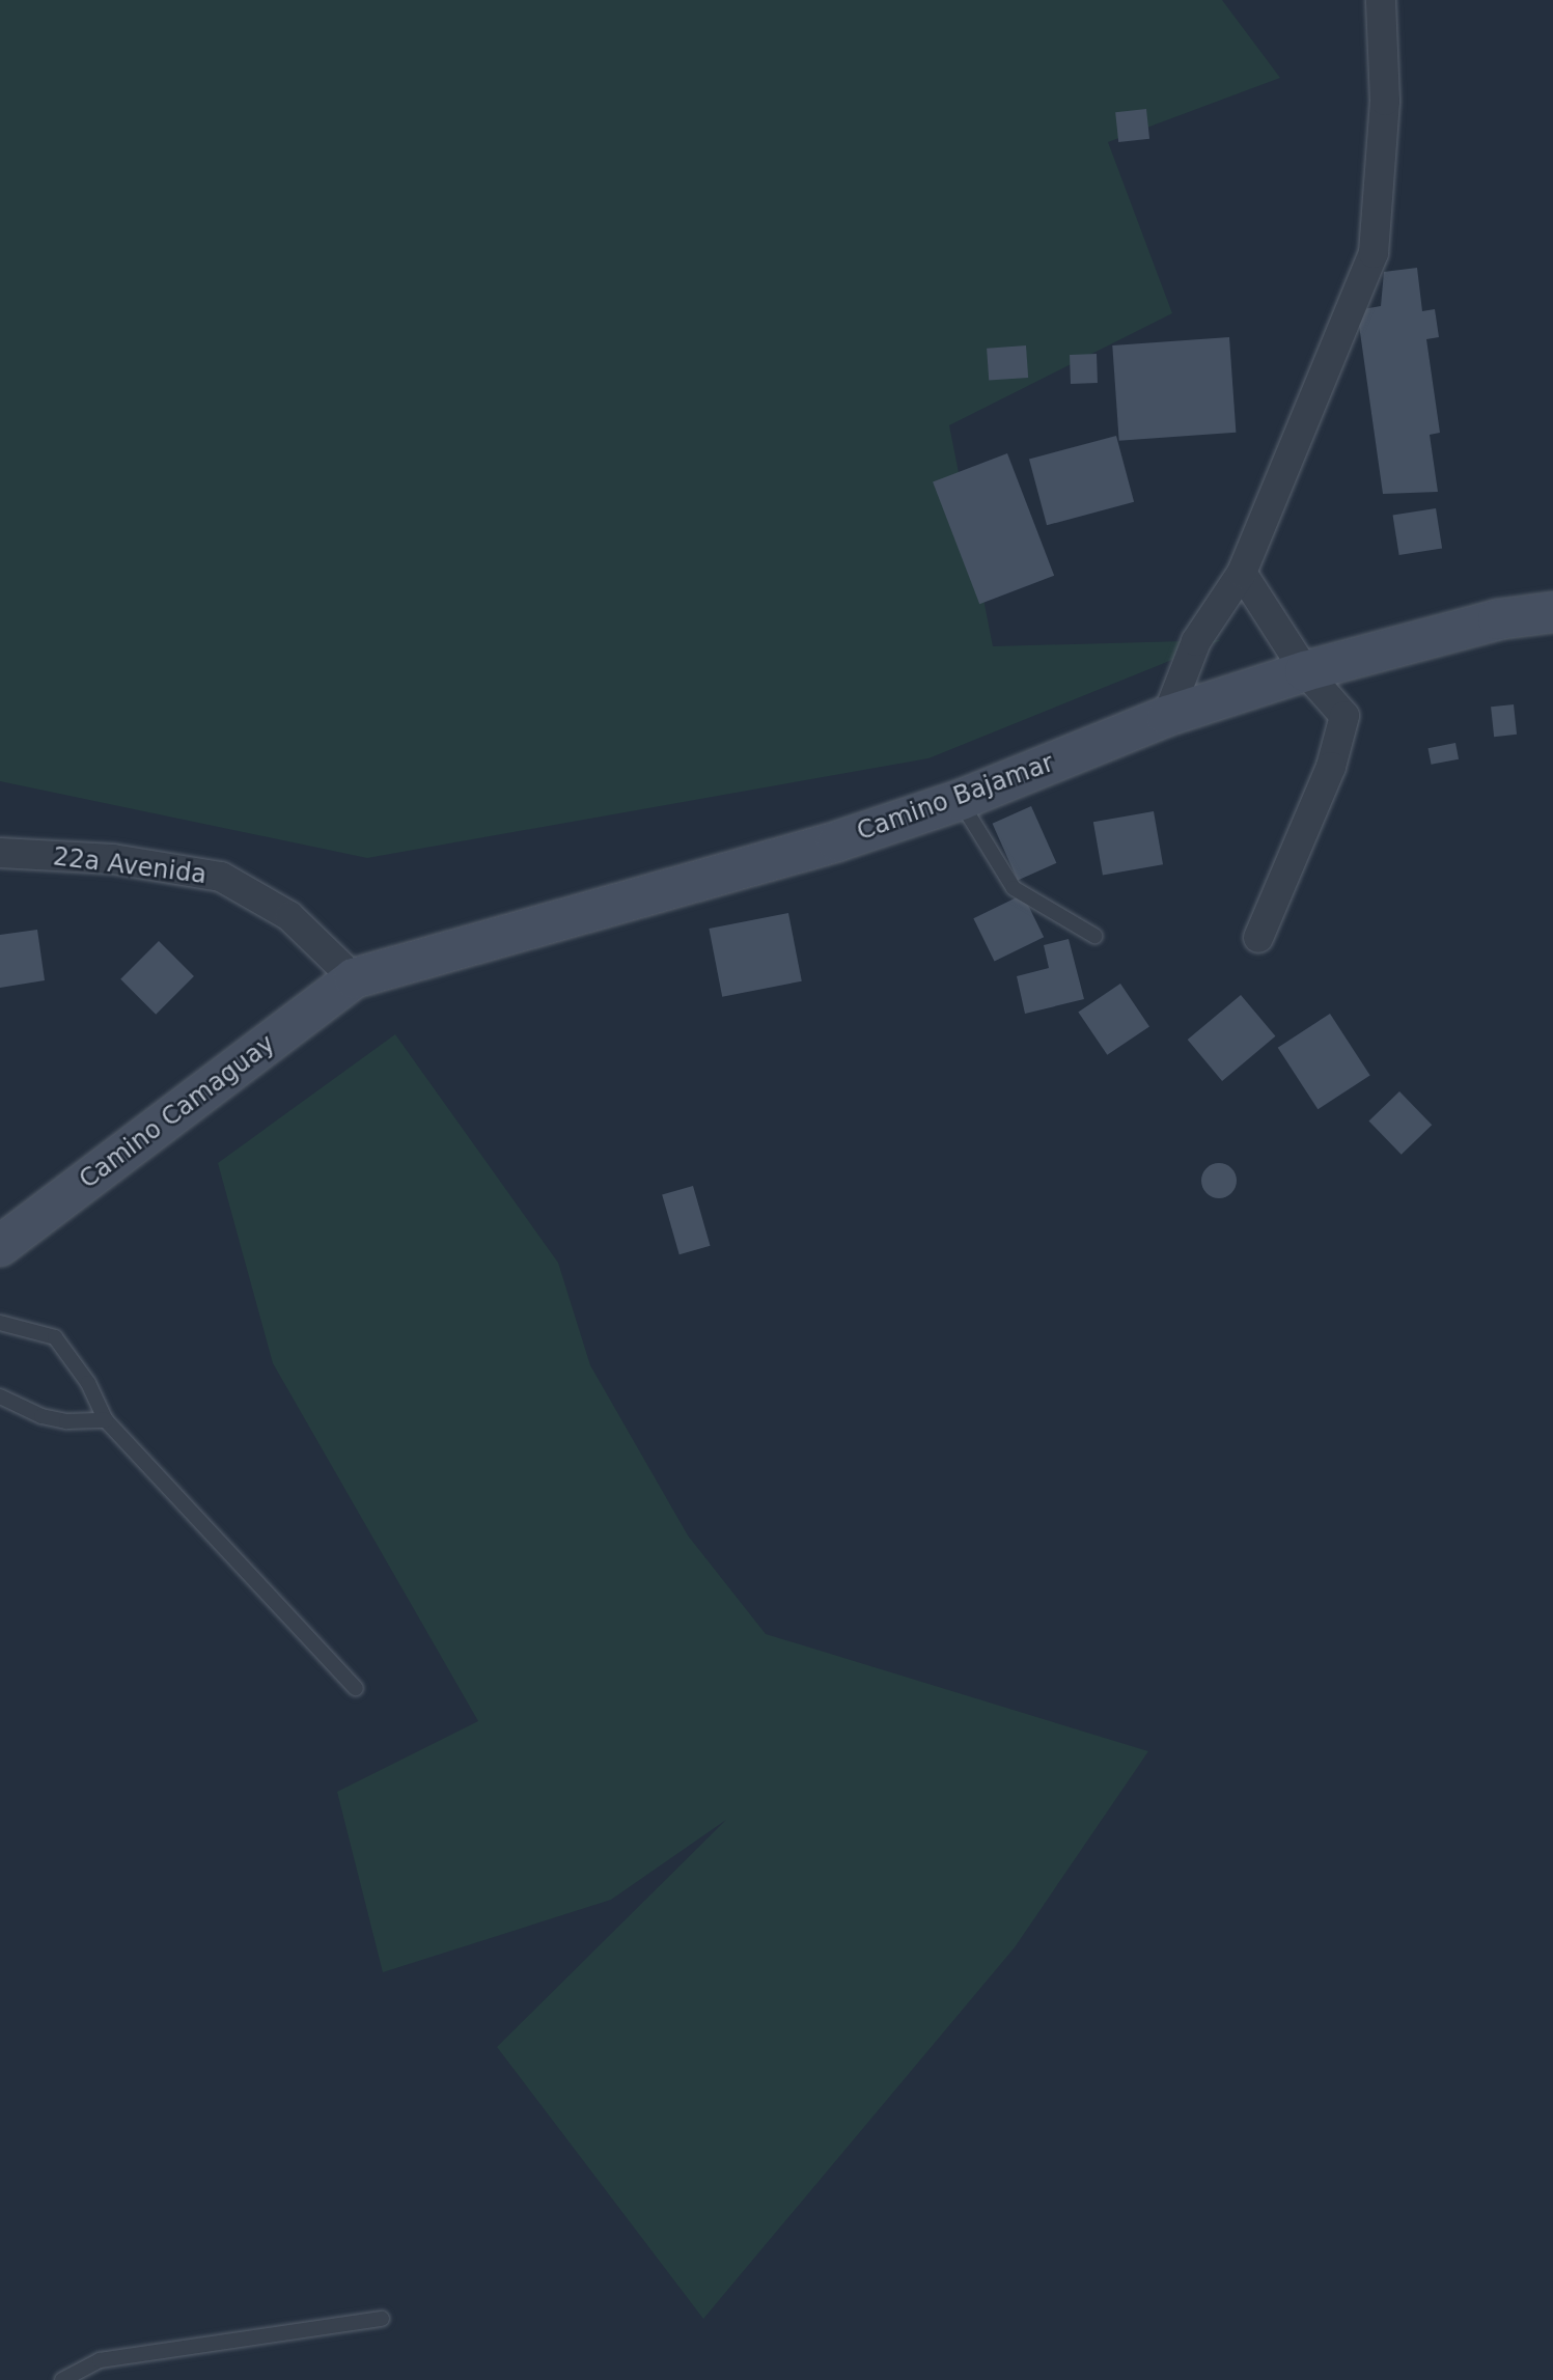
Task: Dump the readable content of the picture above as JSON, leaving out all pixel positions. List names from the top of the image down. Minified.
{"streets":{"street":["Camino Bajamar","22a Avenida","Camino Camaguay"]},"crossings":[["Camino Bajamar","22a Avenida"],["Camino Bajamar","Camino Camaguay"],["22a Avenida","Camino Camaguay"]]}
